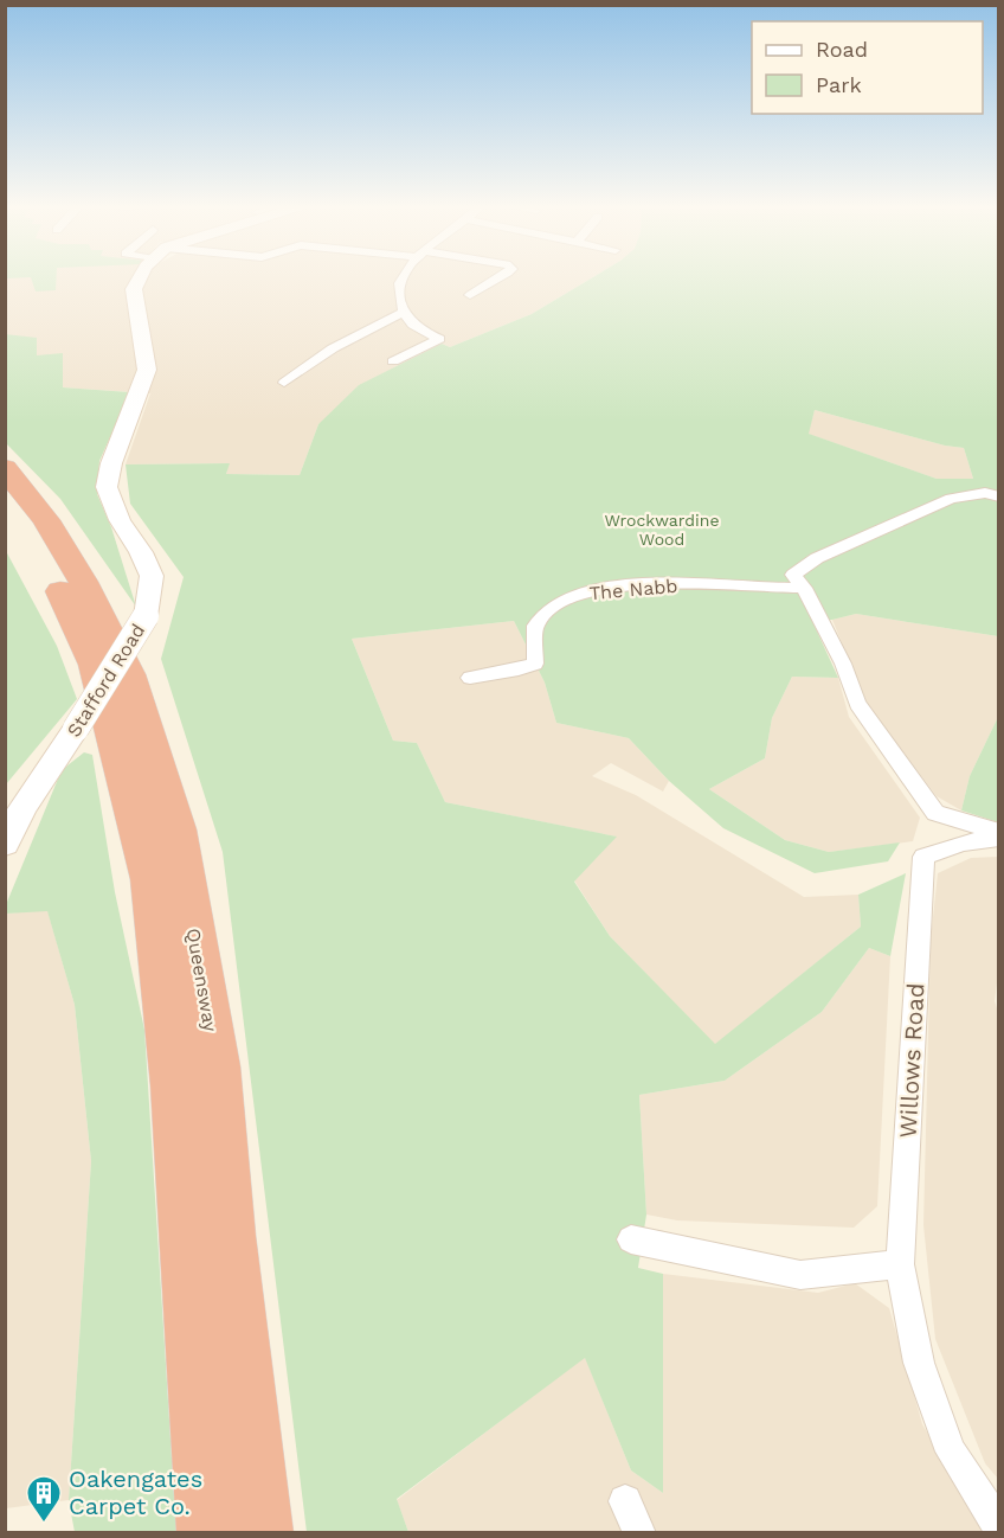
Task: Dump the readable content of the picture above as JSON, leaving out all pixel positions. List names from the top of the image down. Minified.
{"streets":{"highway":["Queensway"],"street":["The Nabb","Stafford Road","Willows Road"]},"parks":["Wrockwardine Wood"],"places":{"building":["Oakengates Carpet Co."]},"legend":["Road","Park"]}
